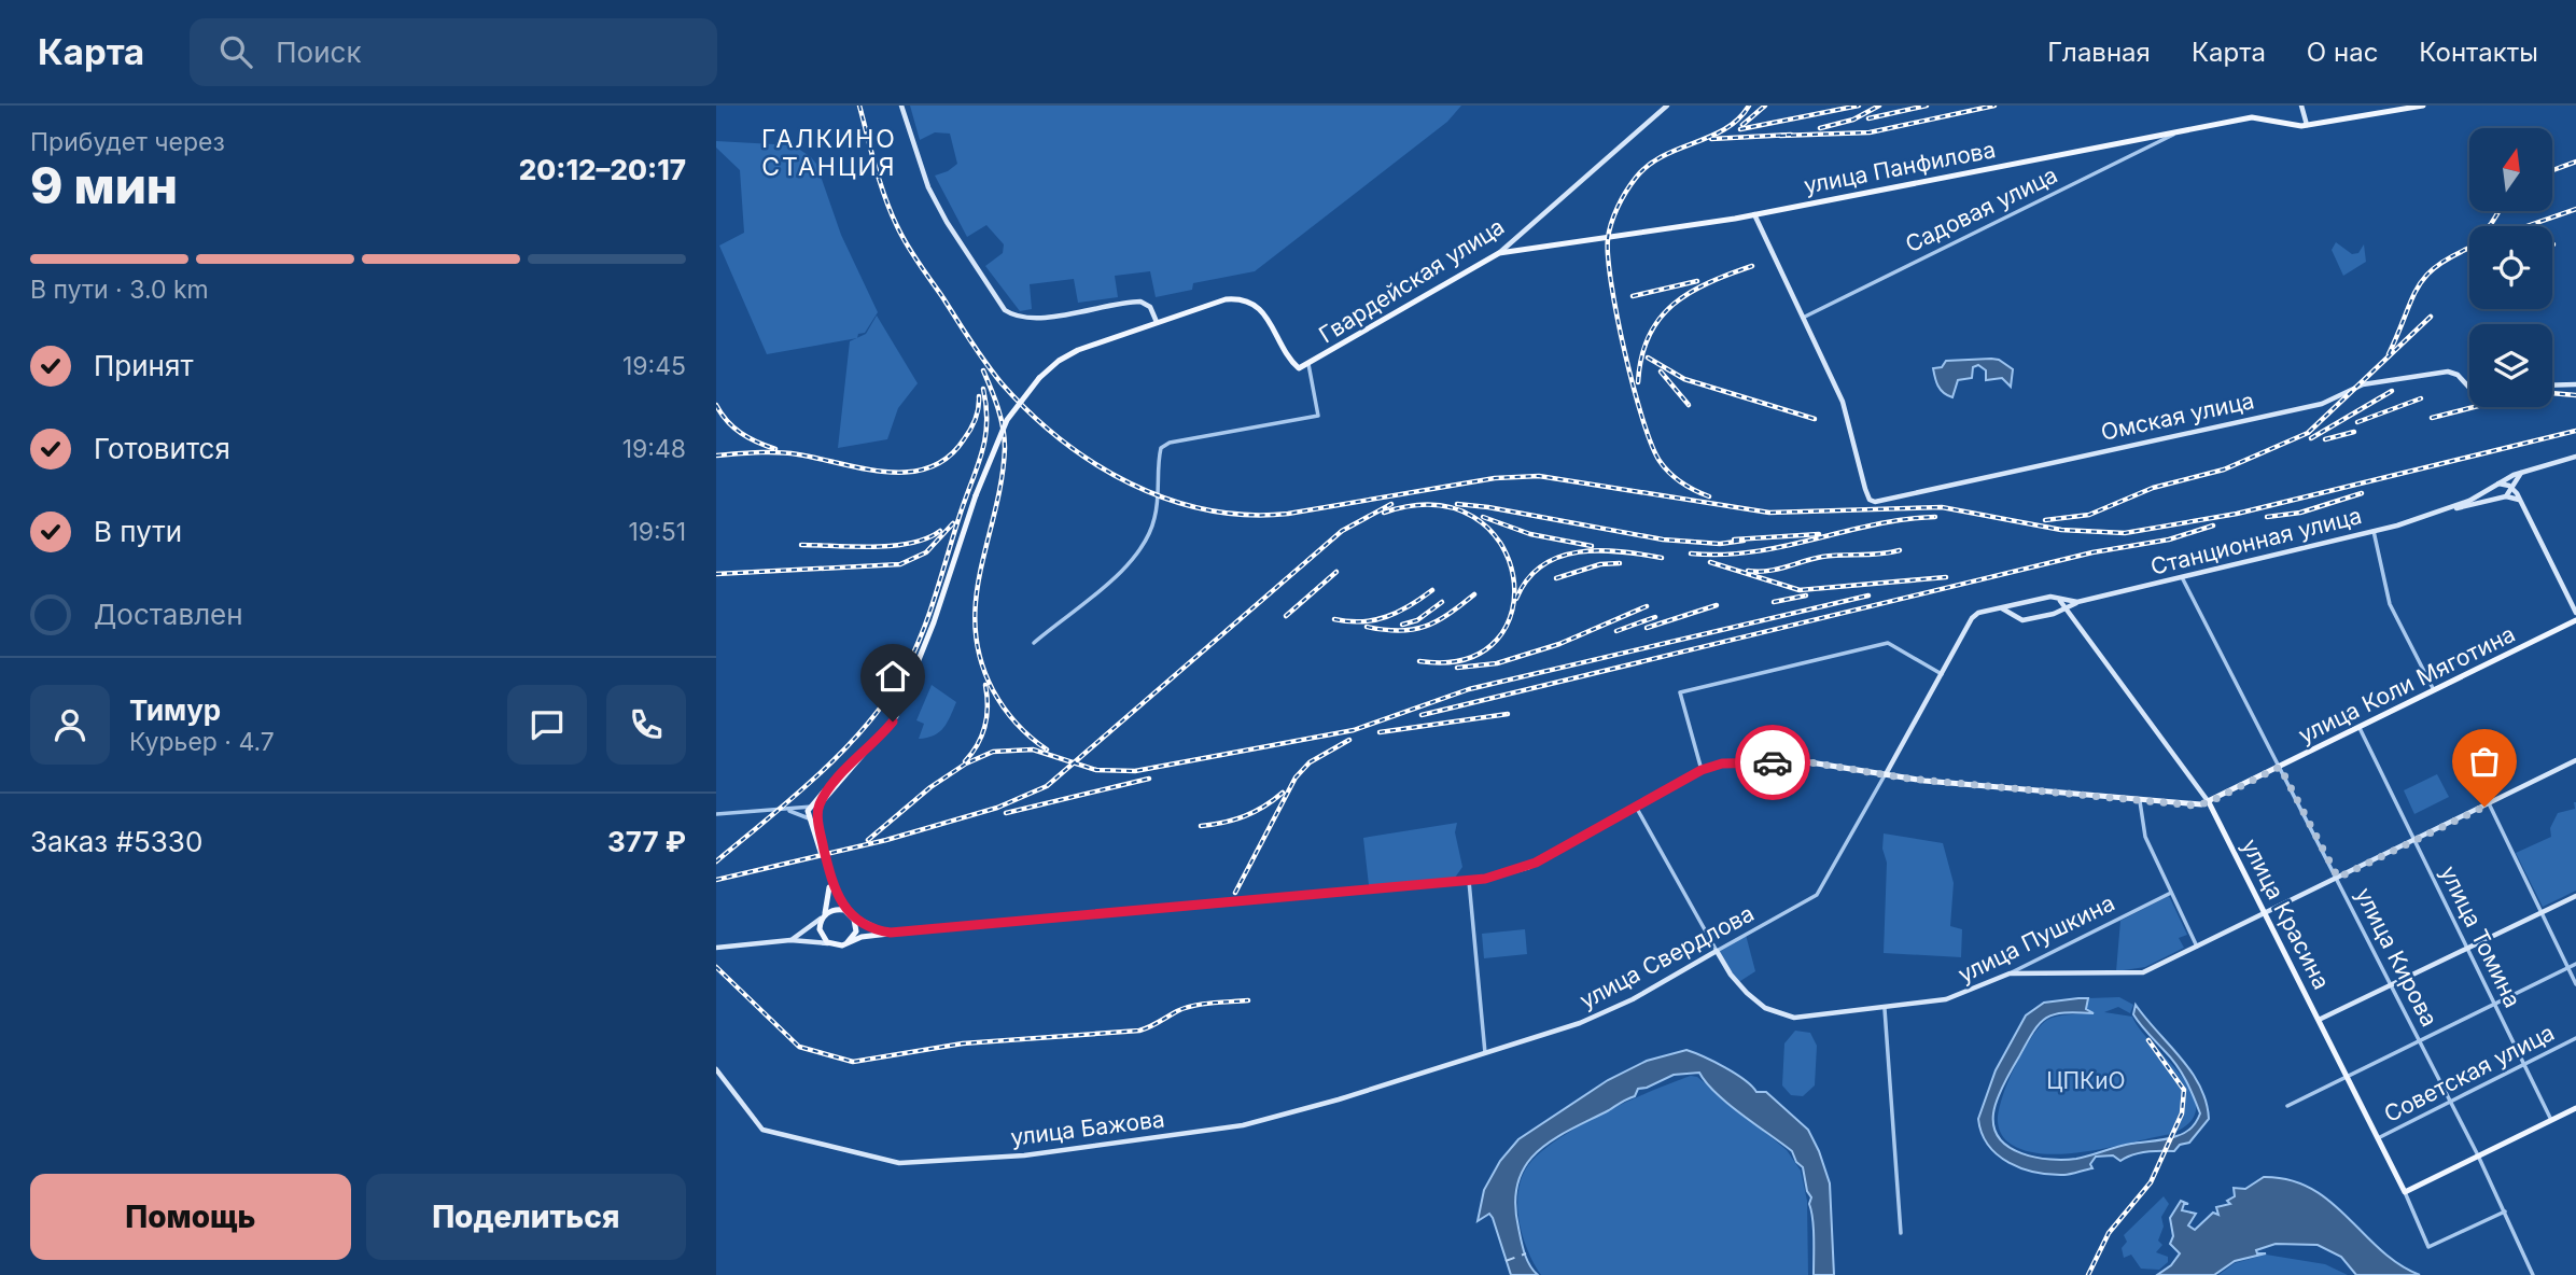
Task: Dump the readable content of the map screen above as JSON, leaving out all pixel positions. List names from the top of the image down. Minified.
{"streets":{"main road":["улица Панфилова","Гвардейская улица","Омская улица","Станционная улица","улица Коли Мяготина","улица Красина","улица Пушкина","улица Свердлова","улица Бажова"],"street":["Садовая улица","улица Томина","улица Кирова","Советская улица"]},"crossings":[["улица Панфилова","Садовая улица"],["улица Панфилова","Гвардейская улица"],["Садовая улица","Омская улица"],["Станционная улица","улица Красина"],["Станционная улица","улица Кирова"],["улица Коли Мяготина","улица Красина"],["улица Коли Мяготина","улица Томина"],["улица Коли Мяготина","улица Свердлова"],["улица Коли Мяготина","улица Кирова"],["улица Красина","улица Кирова"],["улица Красина","Советская улица"],["улица Томина","Советская улица"],["улица Пушкина","улица Свердлова"],["улица Свердлова","улица Бажова"],["улица Кирова","Советская улица"]],"districts":["ГАЛКИНО СТАНЦИЯ"],"parks":["ЦПКиО"],"north":"top","page":{"header":"Карта","search":"Поиск","nav":["Главная","Карта","О нас","Контакты"],"heading":["9 мин","Прибудет через","20:12–20:17"],"panel":["Тимур","Курьер · 4.7","Заказ #5330","377 ₽"],"bar":"В пути · 3.0 km","list":[["Принят","19:45"],["Готовится","19:48"],["В пути","19:51"],"Доставлен"],"buttons":["Помощь","Поделиться"]}}
